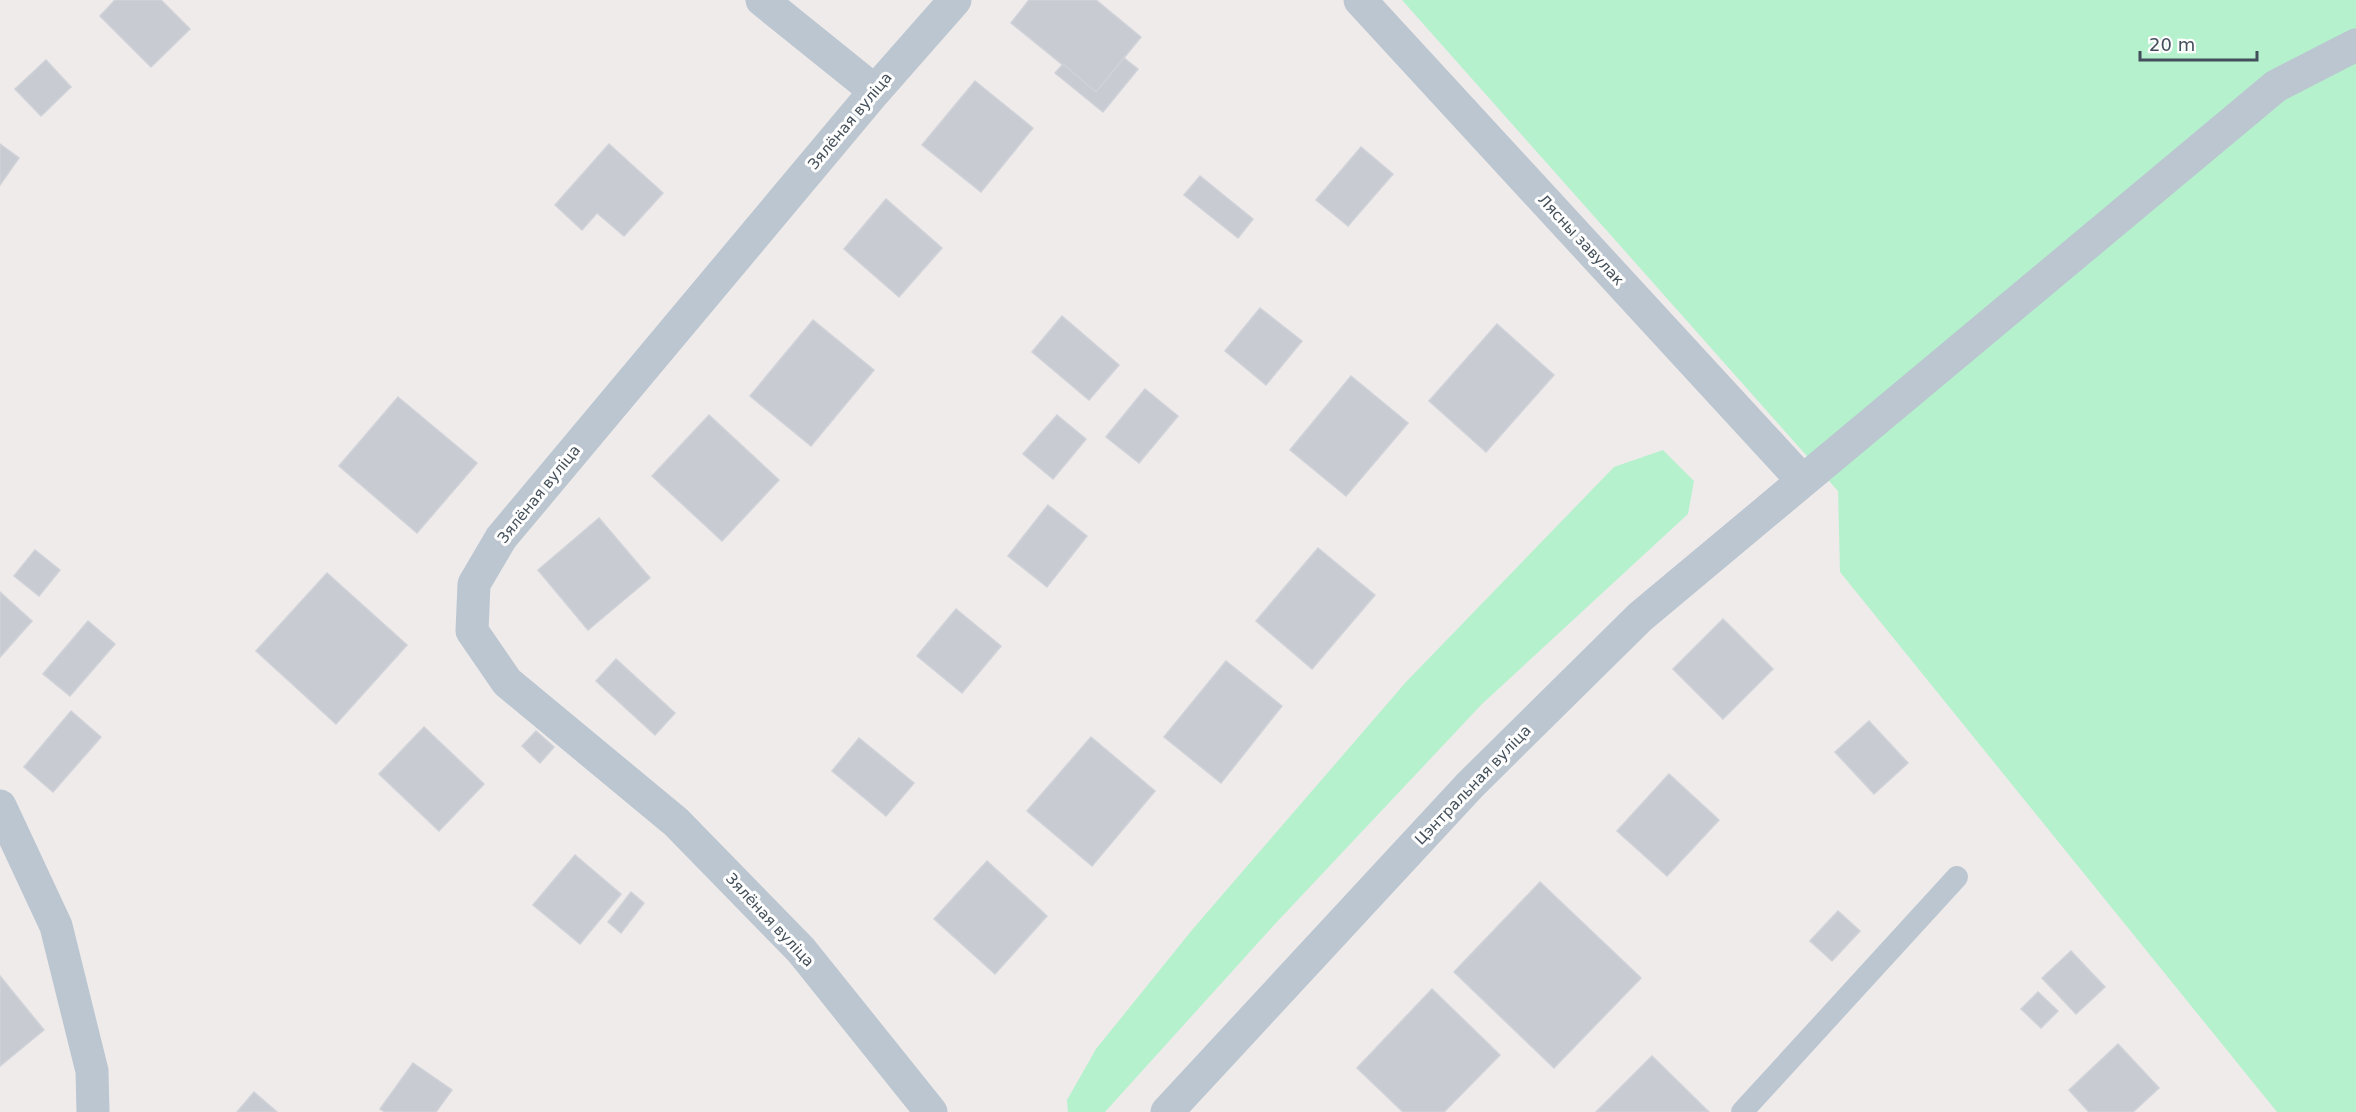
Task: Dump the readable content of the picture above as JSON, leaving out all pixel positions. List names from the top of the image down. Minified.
{"streets":{"street":["Зялёная вуліца","Лясны завулак","Цэнтральная вуліца"]},"crossings":[["Лясны завулак","Цэнтральная вуліца"]],"scale_bar":"20 m"}
